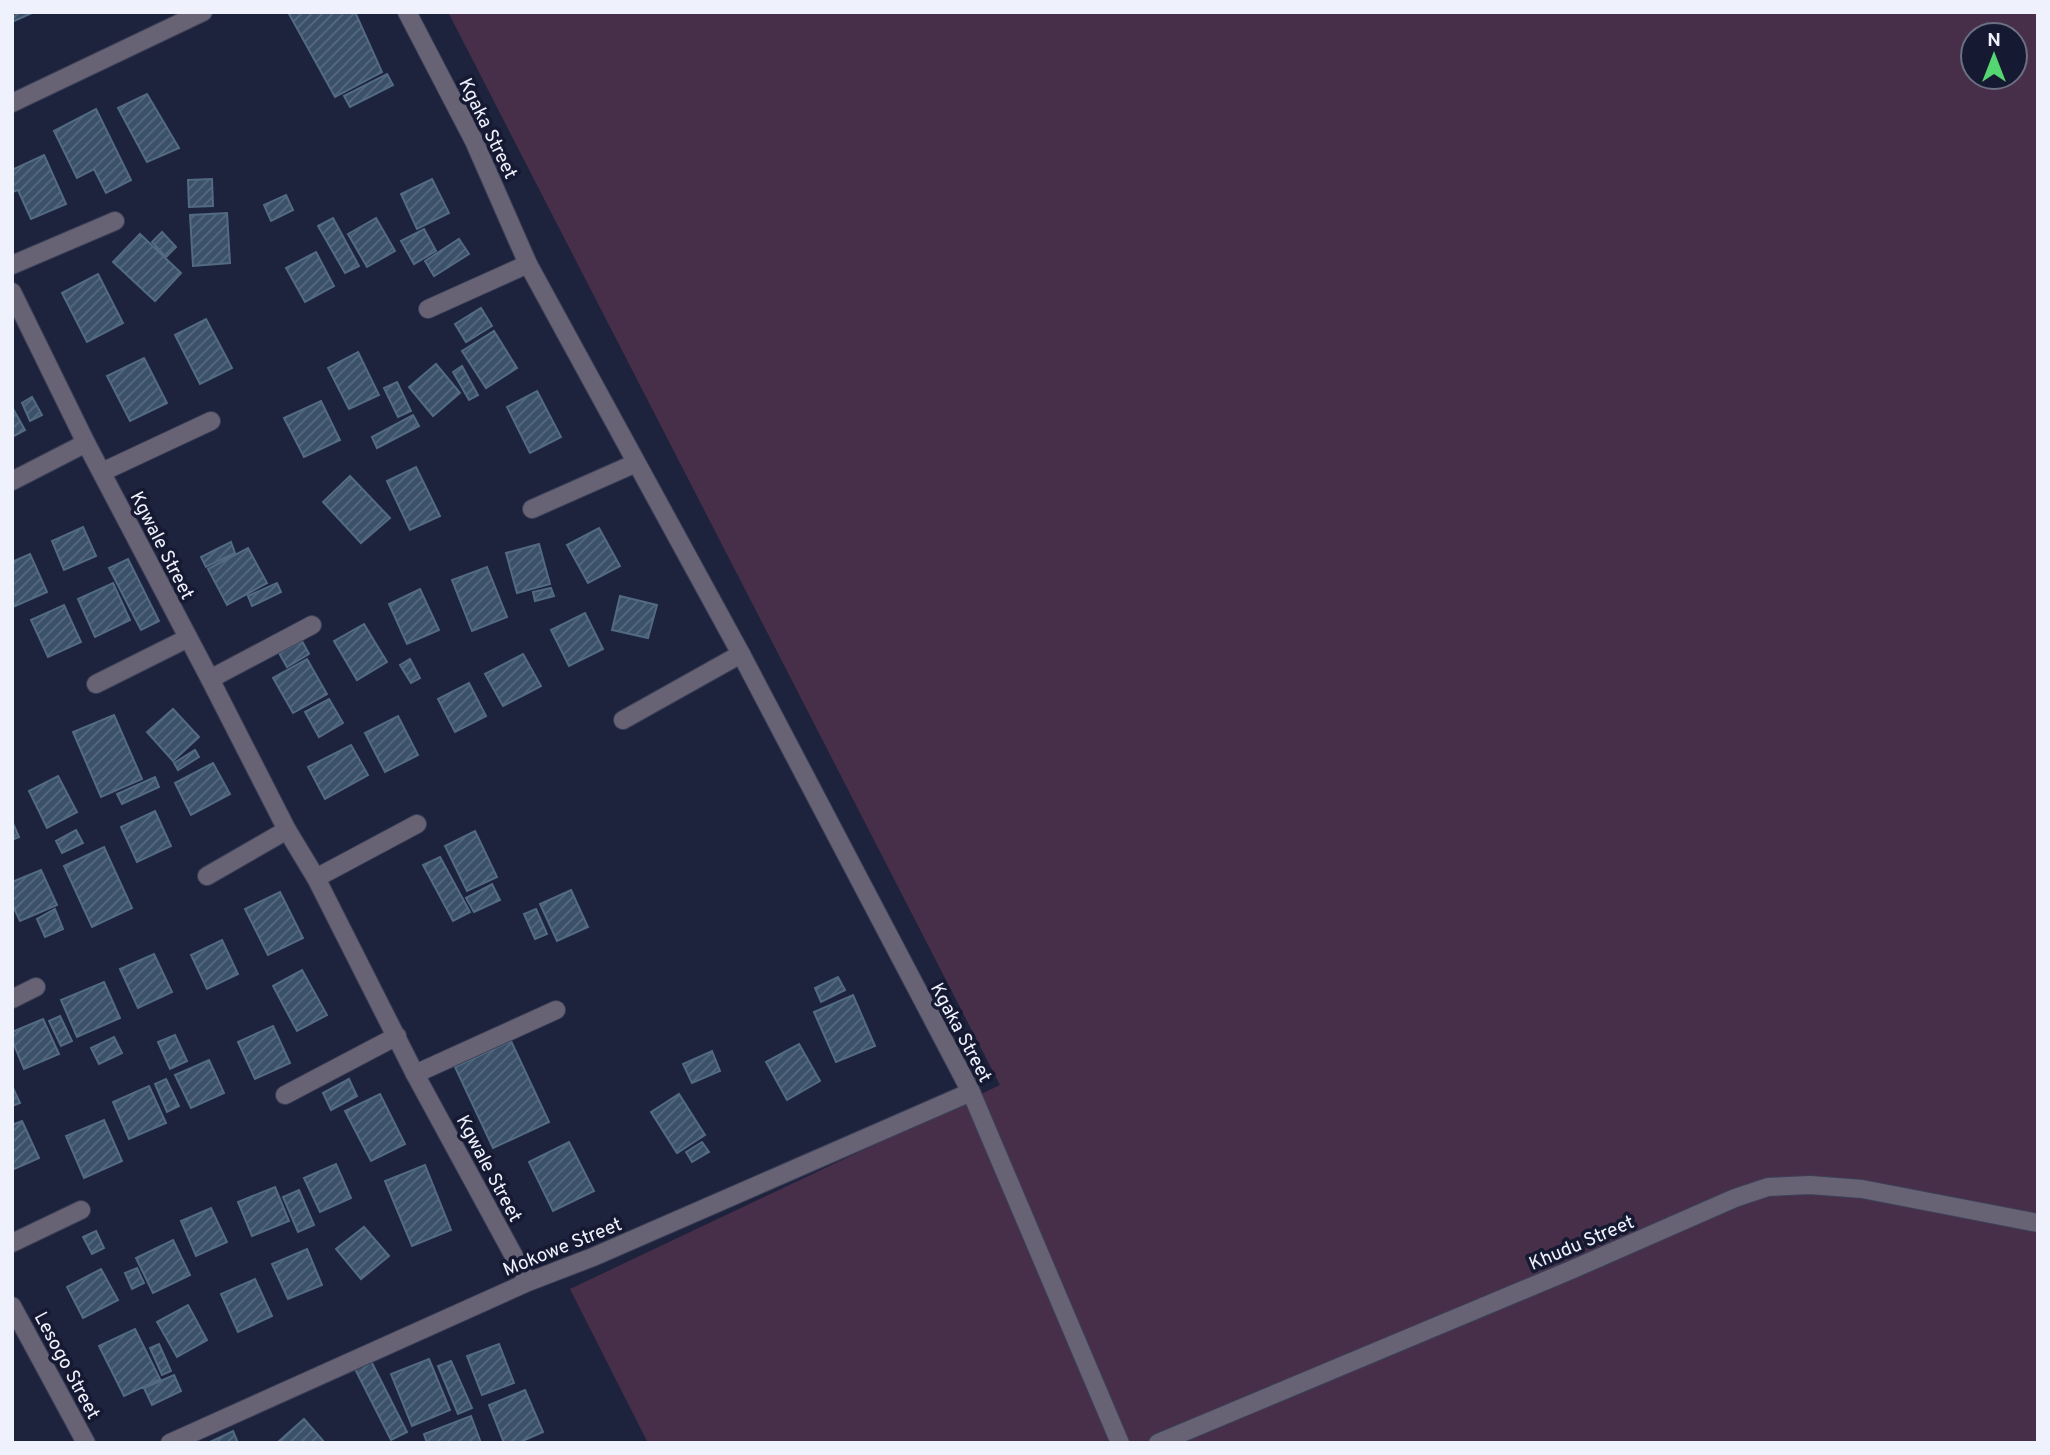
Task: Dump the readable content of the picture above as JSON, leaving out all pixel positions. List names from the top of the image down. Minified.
{"streets":{"street":["Kgaka Street","Kgwale Street","Khudu Street","Mokowe Street","Lesogo Street"]},"crossings":[["Kgaka Street","Mokowe Street"],["Kgwale Street","Mokowe Street"]],"north":"top"}
